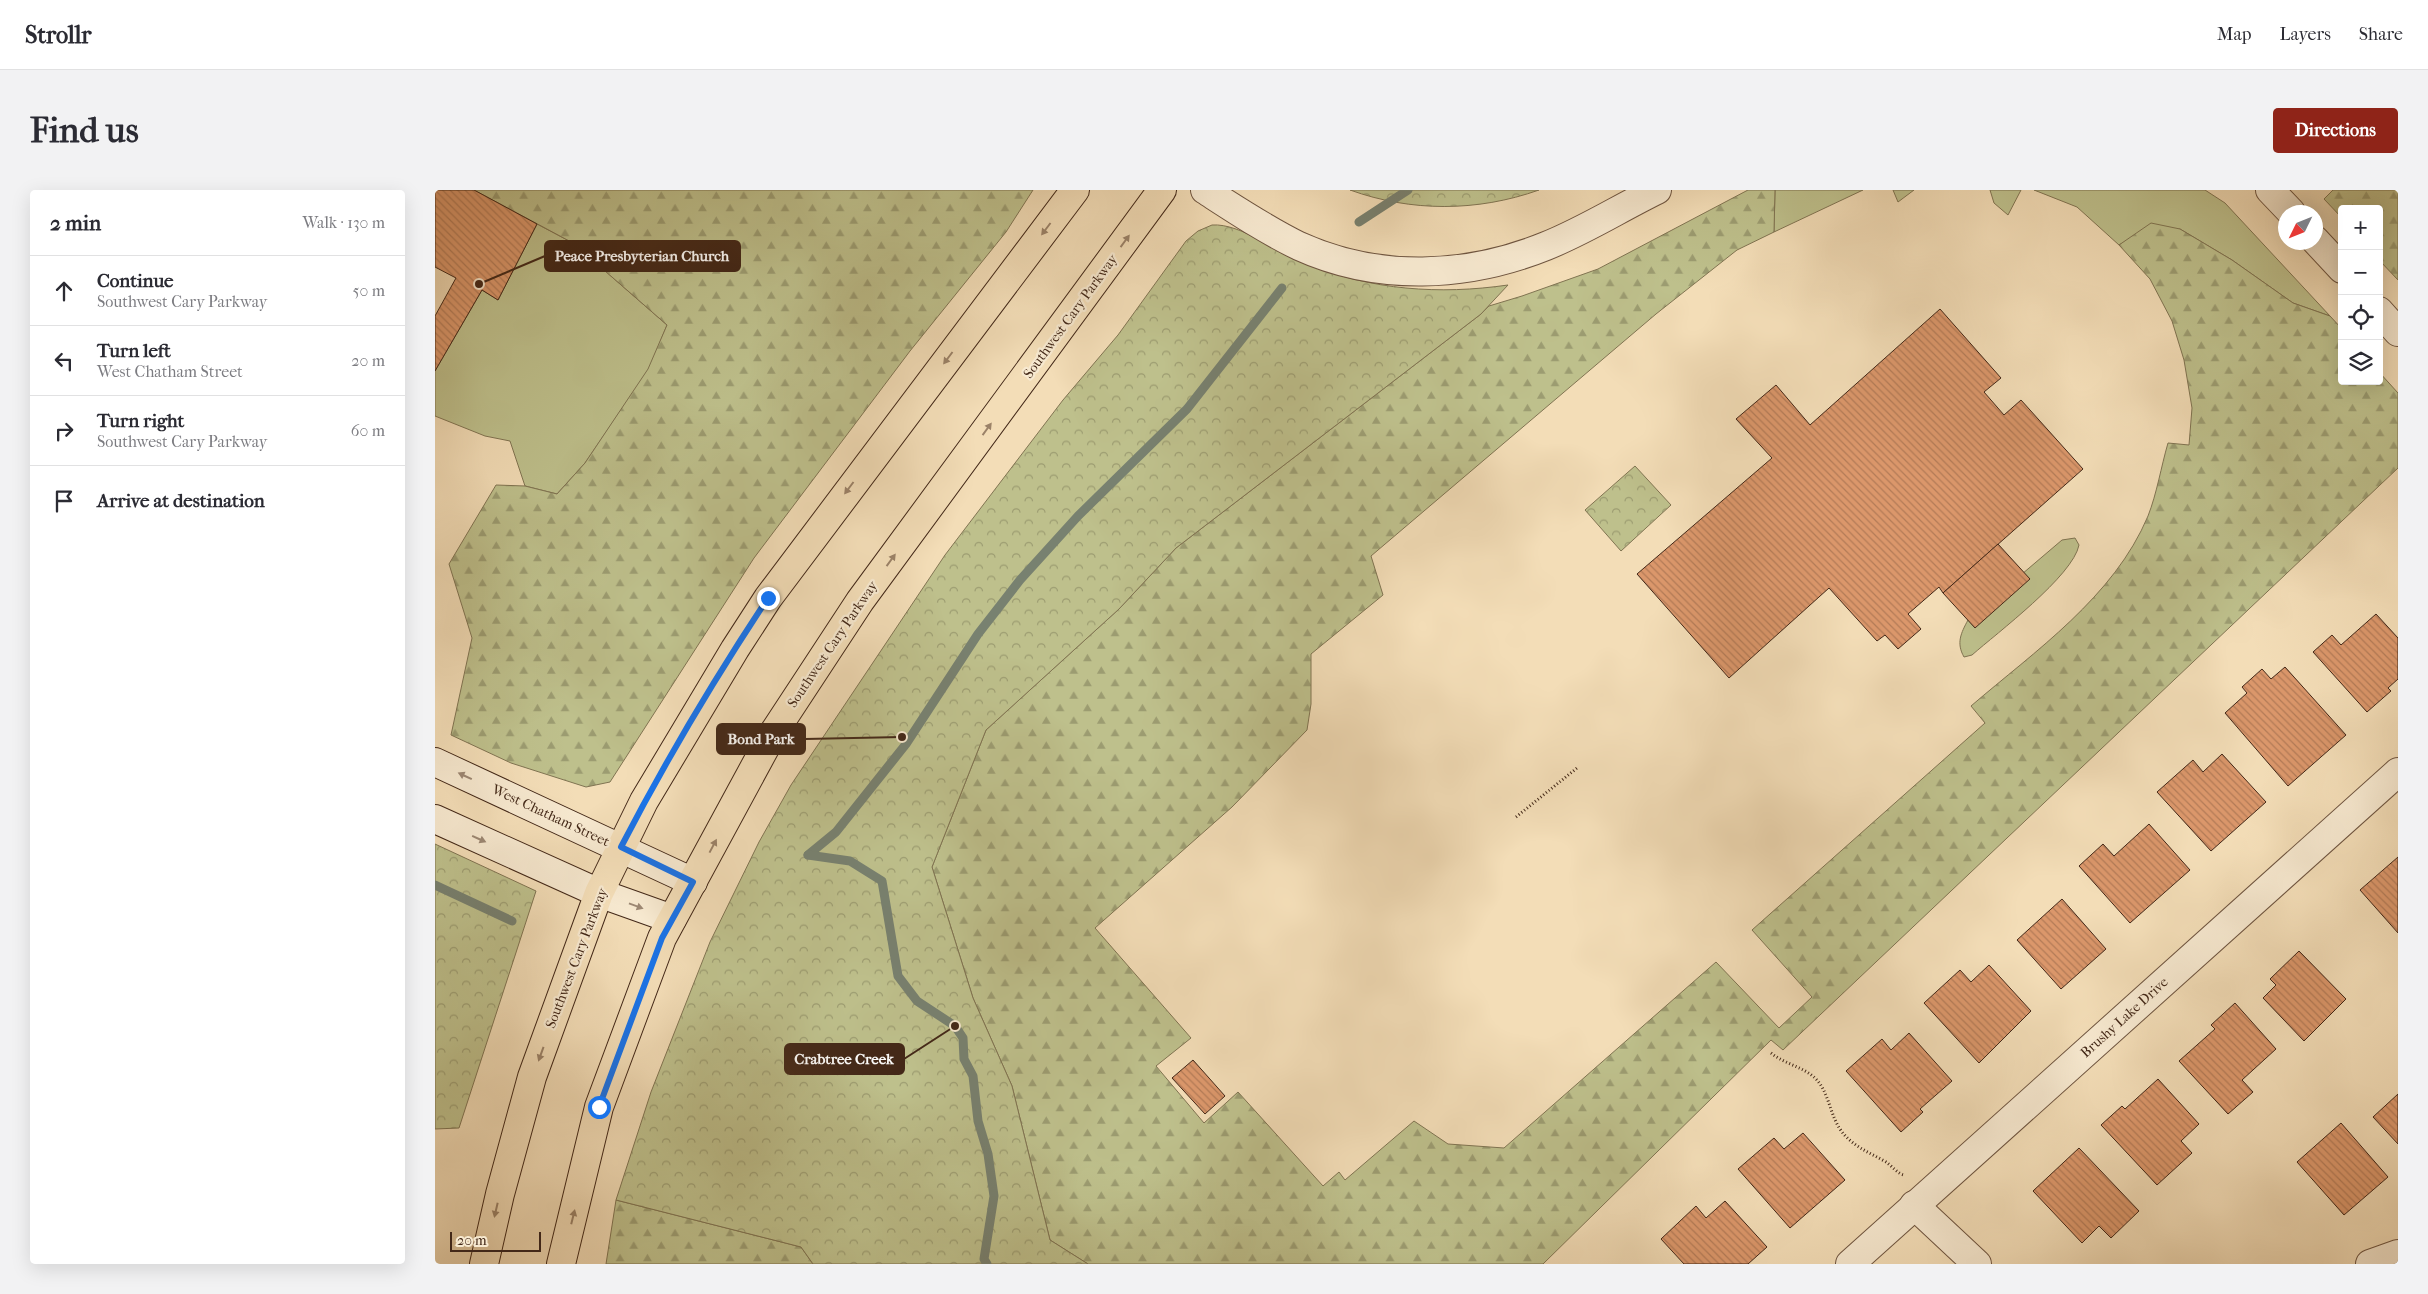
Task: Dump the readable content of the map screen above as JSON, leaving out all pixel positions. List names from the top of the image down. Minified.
{"streets":{"main road":["Southwest Cary Parkway"],"street":["West Chatham Street","Brushy Lake Drive"]},"crossings":[["Southwest Cary Parkway","West Chatham Street"]],"places":["Peace Presbyterian Church","Bond Park","Crabtree Creek"],"scale_bar":"20 m","north":"bottom left","page":{"header":"Strollr","nav":["Map","Layers","Share"],"buttons":"Directions","title":"Find us","heading":["2 min","Walk · 130 m"],"map_buttons":["+","−"],"list":[["Continue","Southwest Cary Parkway","50 m"],["Turn left","West Chatham Street","20 m"],["Turn right","Southwest Cary Parkway","60 m"],"Arrive at destination"],"scale":"20 m"}}
